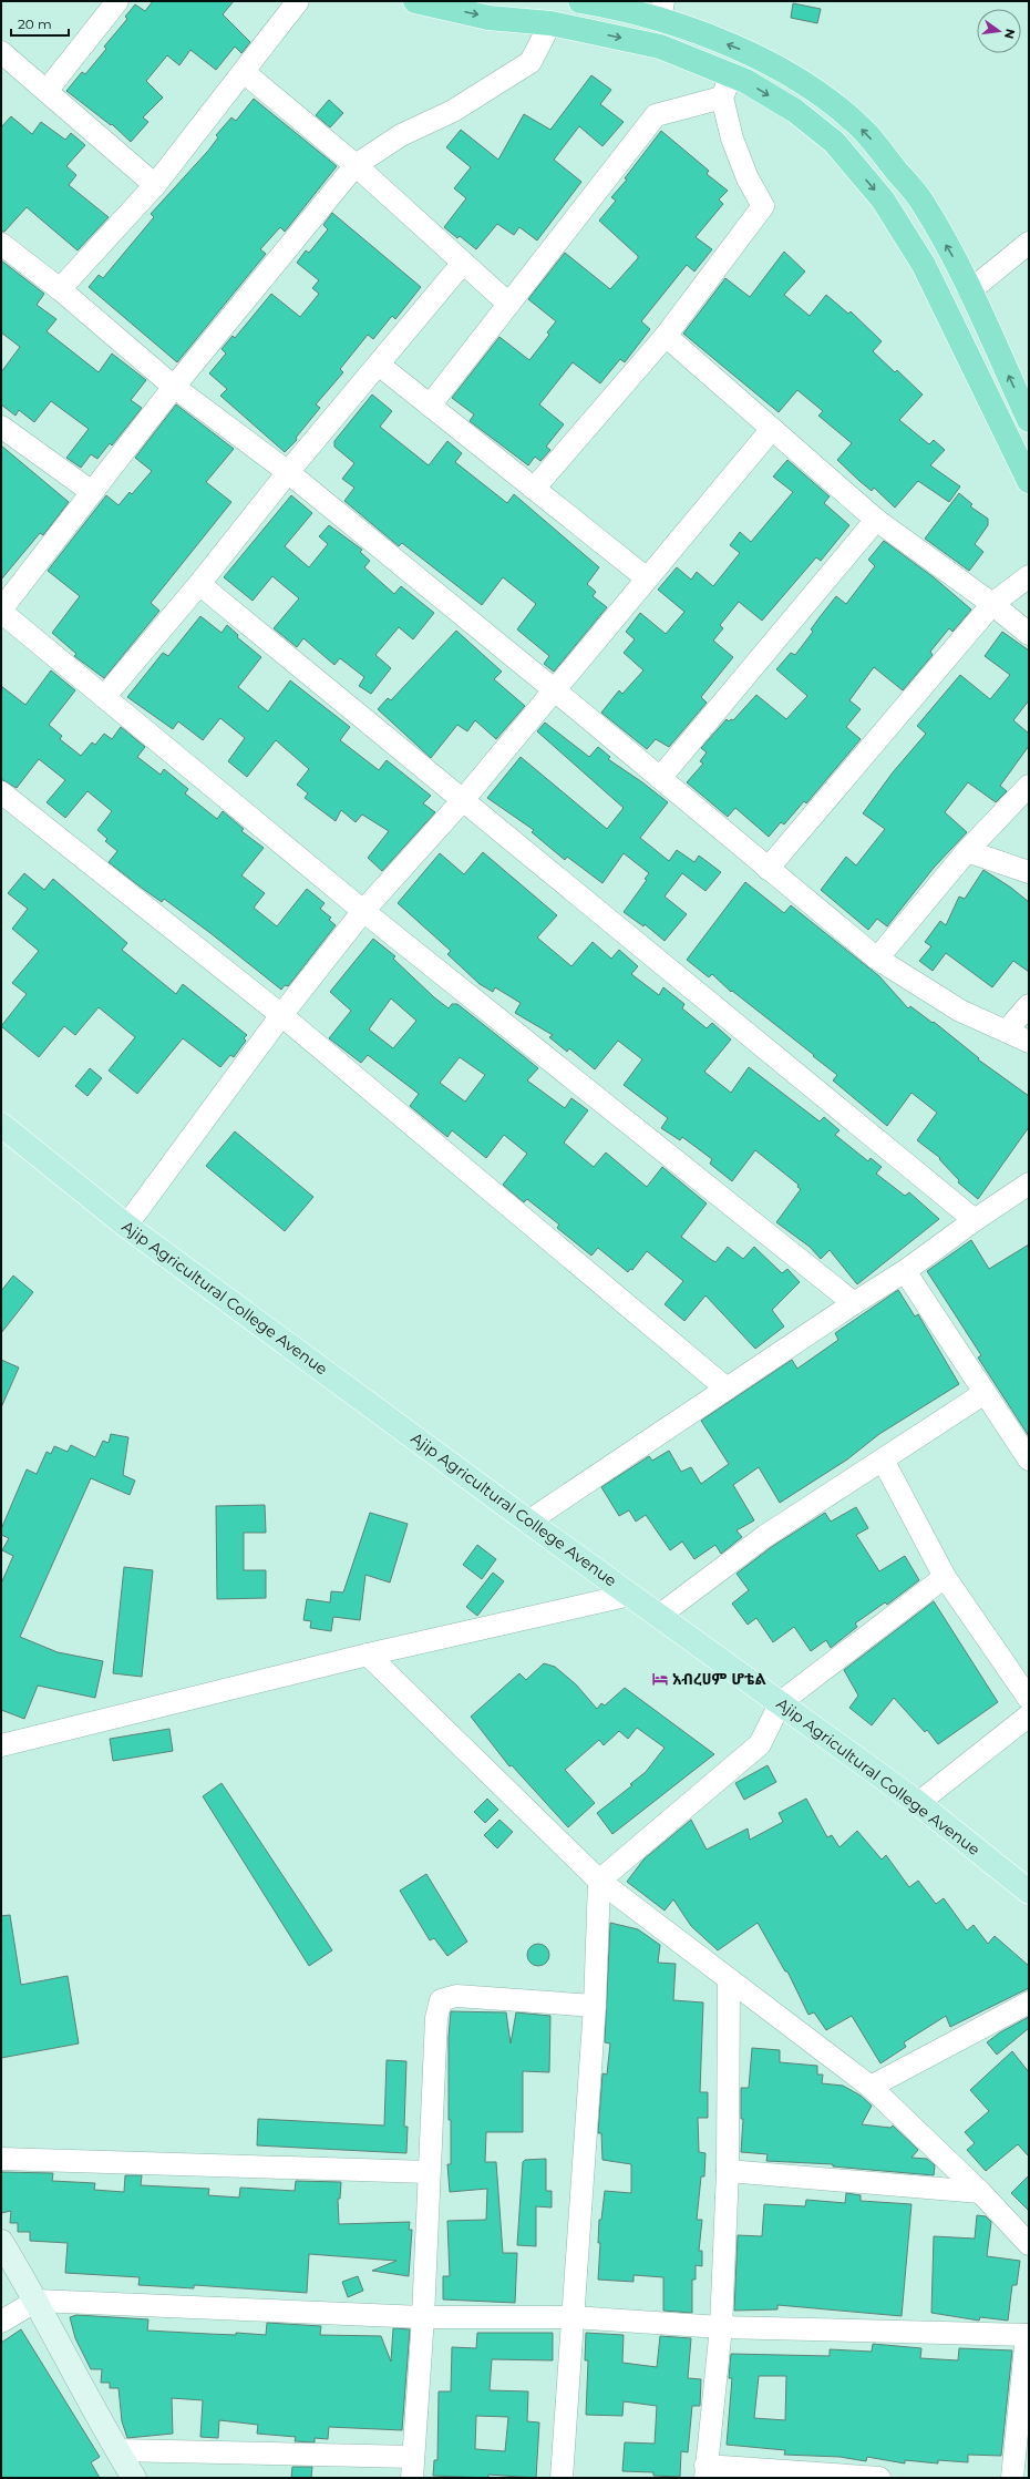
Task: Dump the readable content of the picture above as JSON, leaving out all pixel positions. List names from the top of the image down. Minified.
{"streets":{"main road":["Ajip Agricultural College Avenue"]},"places":{"hotel":["አብረሀም ሆቴል"]},"scale_bar":"20 m","north":"right"}
